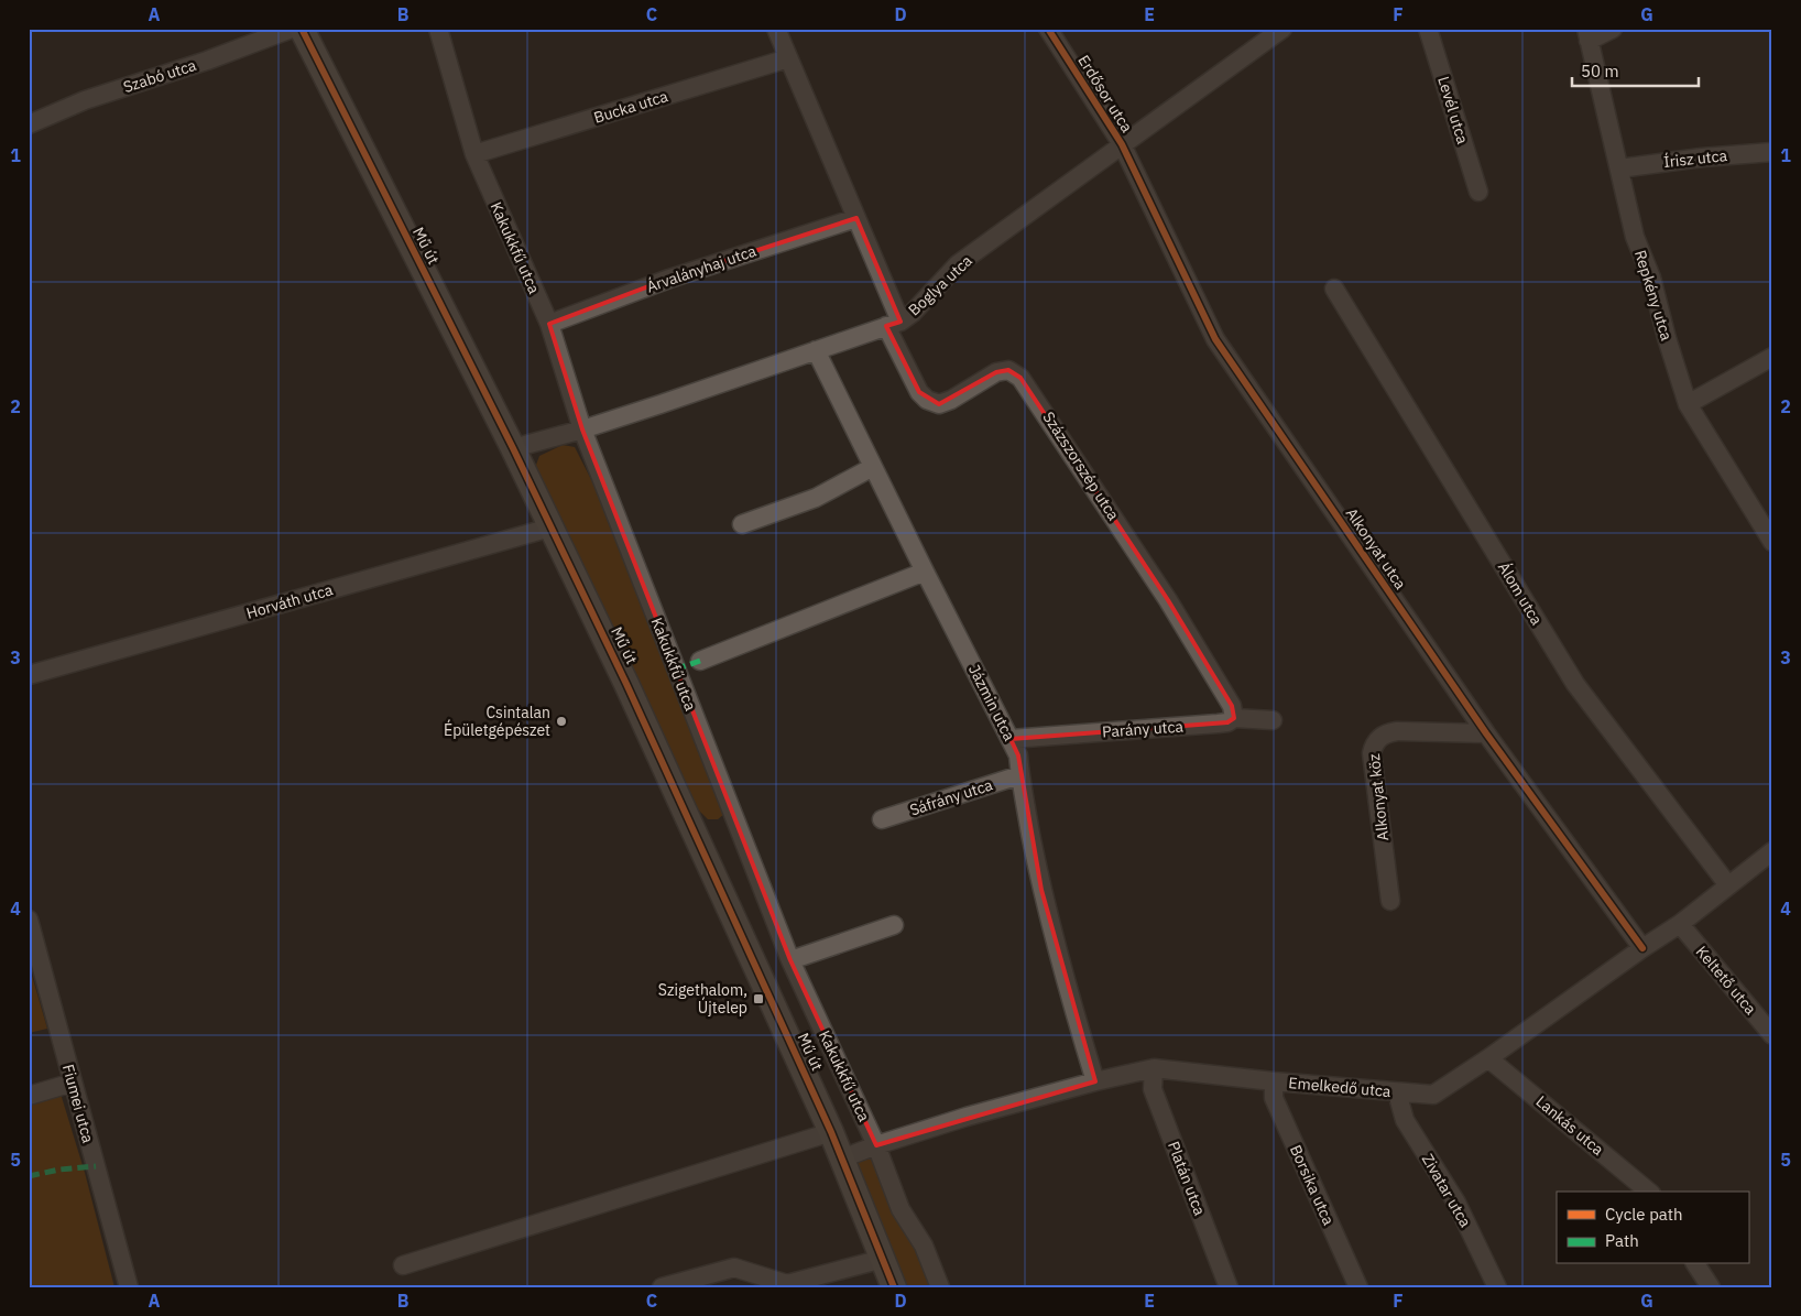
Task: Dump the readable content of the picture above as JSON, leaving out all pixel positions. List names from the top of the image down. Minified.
{"streets":{"street":["Szabó utca","Erdősor utca","Bucka utca","Levél utca","Írisz utca","Mű út","Kakukkfű utca","Árvalányhaj utca","Boglya utca","Repkény utca","Százszorszép utca","Alkonyat utca","Álom utca","Horváth utca","Jázmin utca","Parány utca","Sáfrány utca","Alkonyat köz","Keltető utca","Emelkedő utca","Fiumei utca","Lankás utca","Platán utca","Borsika utca","Zivatar utca"]},"crossings":[["Erdősor utca","Boglya utca"],["Erdősor utca","Alkonyat utca"],["Bucka utca","Kakukkfű utca"],["Írisz utca","Repkény utca"],["Mű út","Boglya utca"],["Mű út","Horváth utca"],["Mű út","Emelkedő utca"],["Kakukkfű utca","Árvalányhaj utca"],["Kakukkfű utca","Boglya utca"],["Kakukkfű utca","Emelkedő utca"],["Boglya utca","Százszorszép utca"],["Boglya utca","Alkonyat utca"],["Boglya utca","Jázmin utca"],["Százszorszép utca","Parány utca"],["Alkonyat utca","Alkonyat köz"],["Alkonyat utca","Emelkedő utca"],["Álom utca","Emelkedő utca"],["Jázmin utca","Parány utca"],["Jázmin utca","Sáfrány utca"],["Jázmin utca","Emelkedő utca"],["Keltető utca","Emelkedő utca"],["Emelkedő utca","Lankás utca"],["Emelkedő utca","Platán utca"],["Emelkedő utca","Borsika utca"],["Emelkedő utca","Zivatar utca"]],"places":{"other":["Csintalan Épületgépészet"],"transit":["Szigethalom, Újtelep"]},"legend":["Cycle path","Path"],"scale_bar":"50 m","grid":{"columns":["A","B","C","D","E","F","G"],"rows":["1","2","3","4","5"]}}
